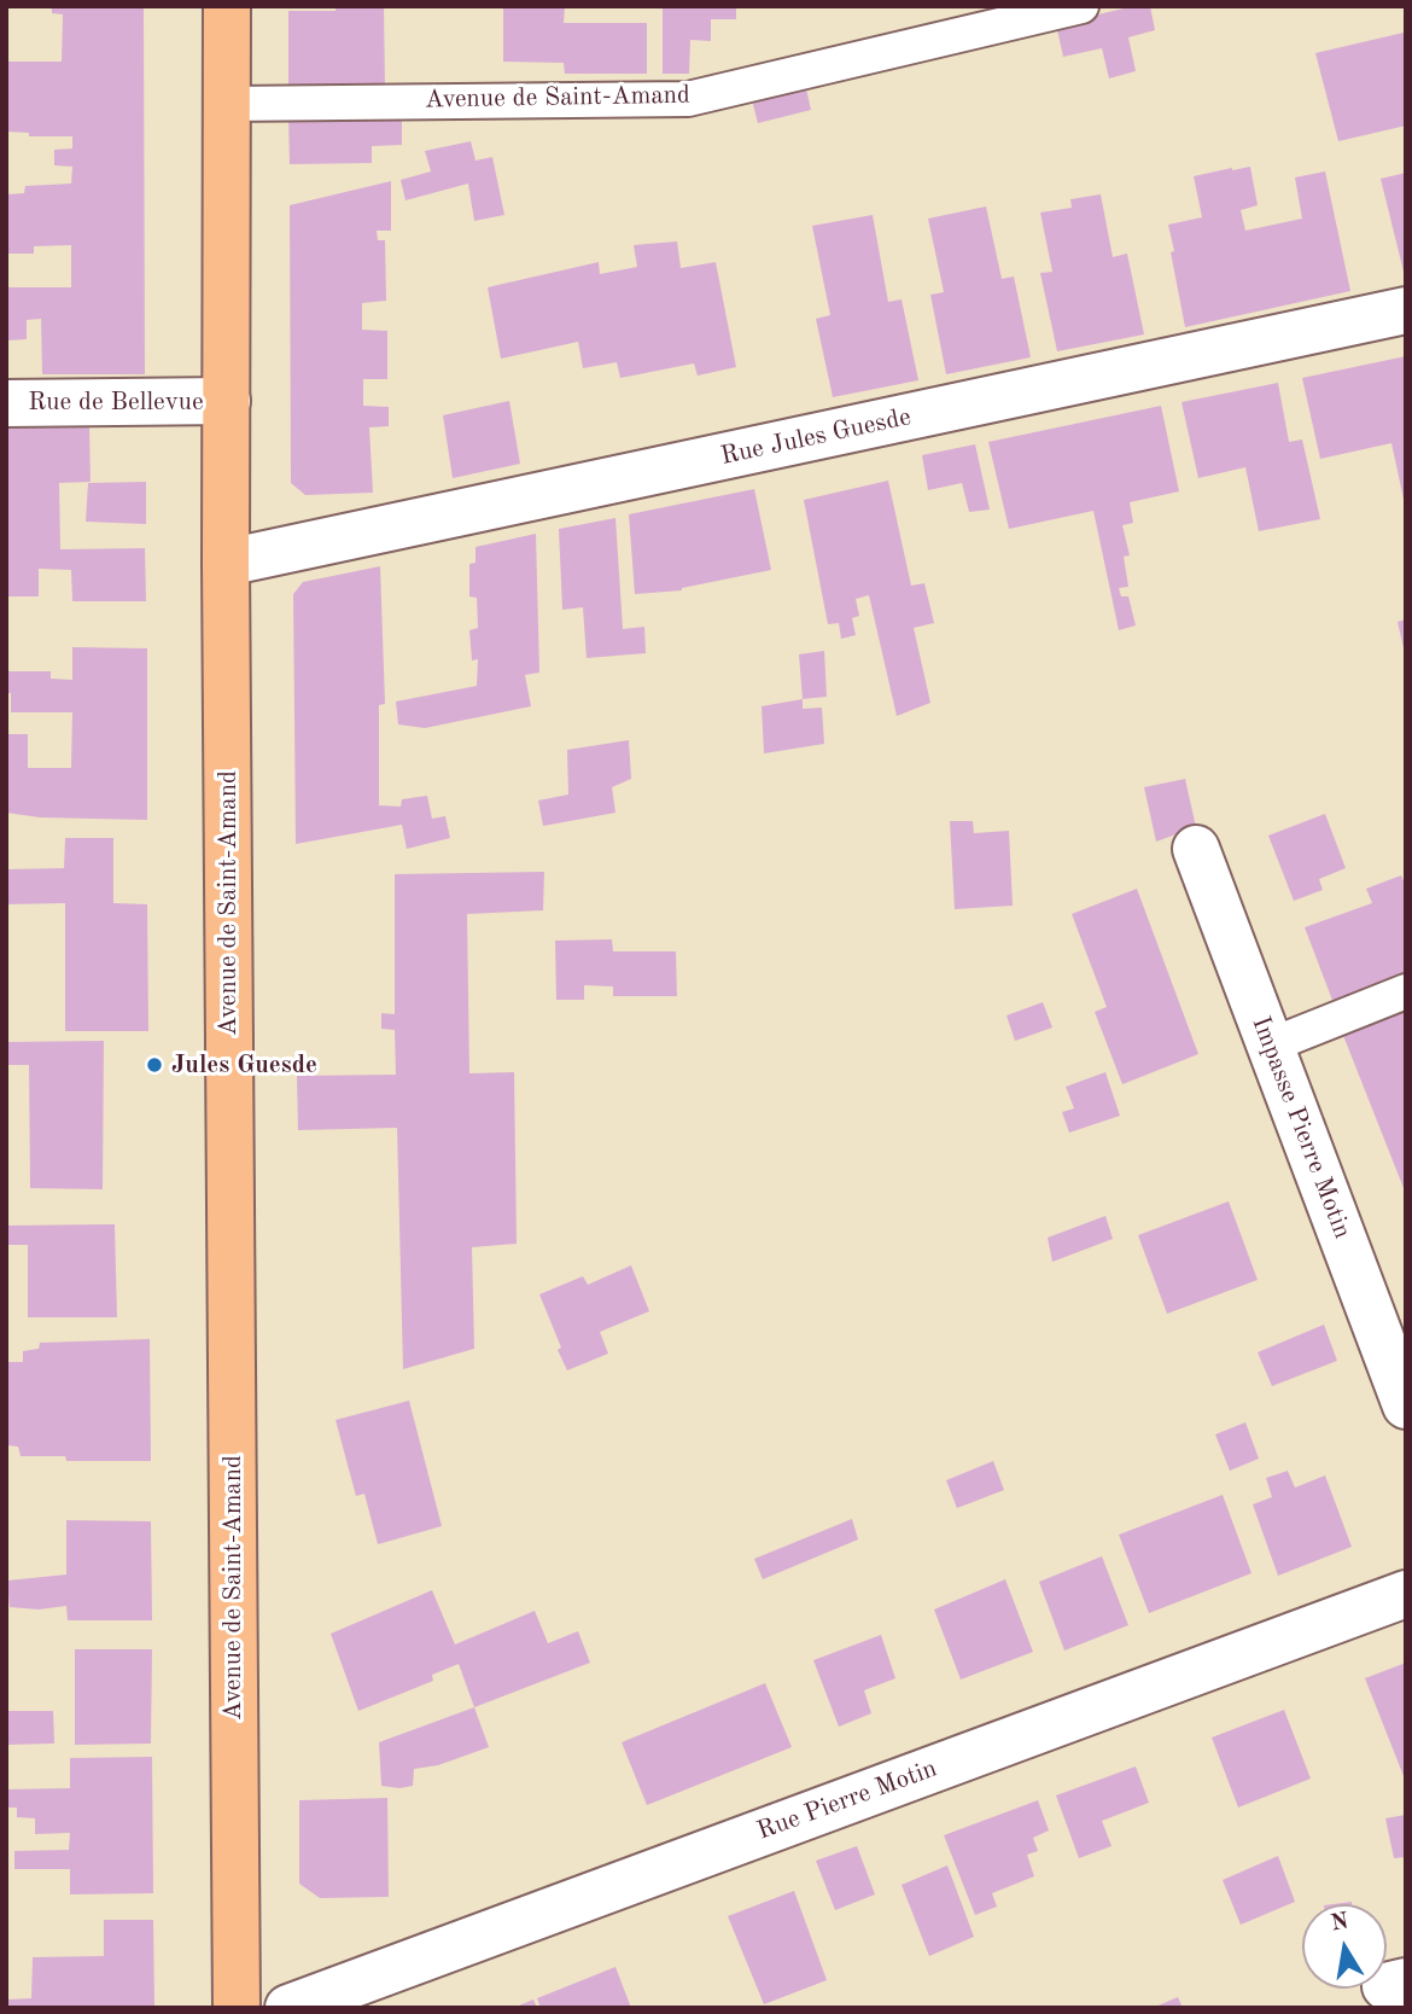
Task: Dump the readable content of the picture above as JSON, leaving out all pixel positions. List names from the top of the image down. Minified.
{"streets":{"main road":["Avenue de Saint-Amand"],"street":["Rue de Bellevue","Rue Jules Guesde","Impasse Pierre Motin","Rue Pierre Motin"]},"crossings":[["Avenue de Saint-Amand","Rue de Bellevue"],["Avenue de Saint-Amand","Rue Jules Guesde"]],"places":["Jules Guesde"],"north":"top"}
